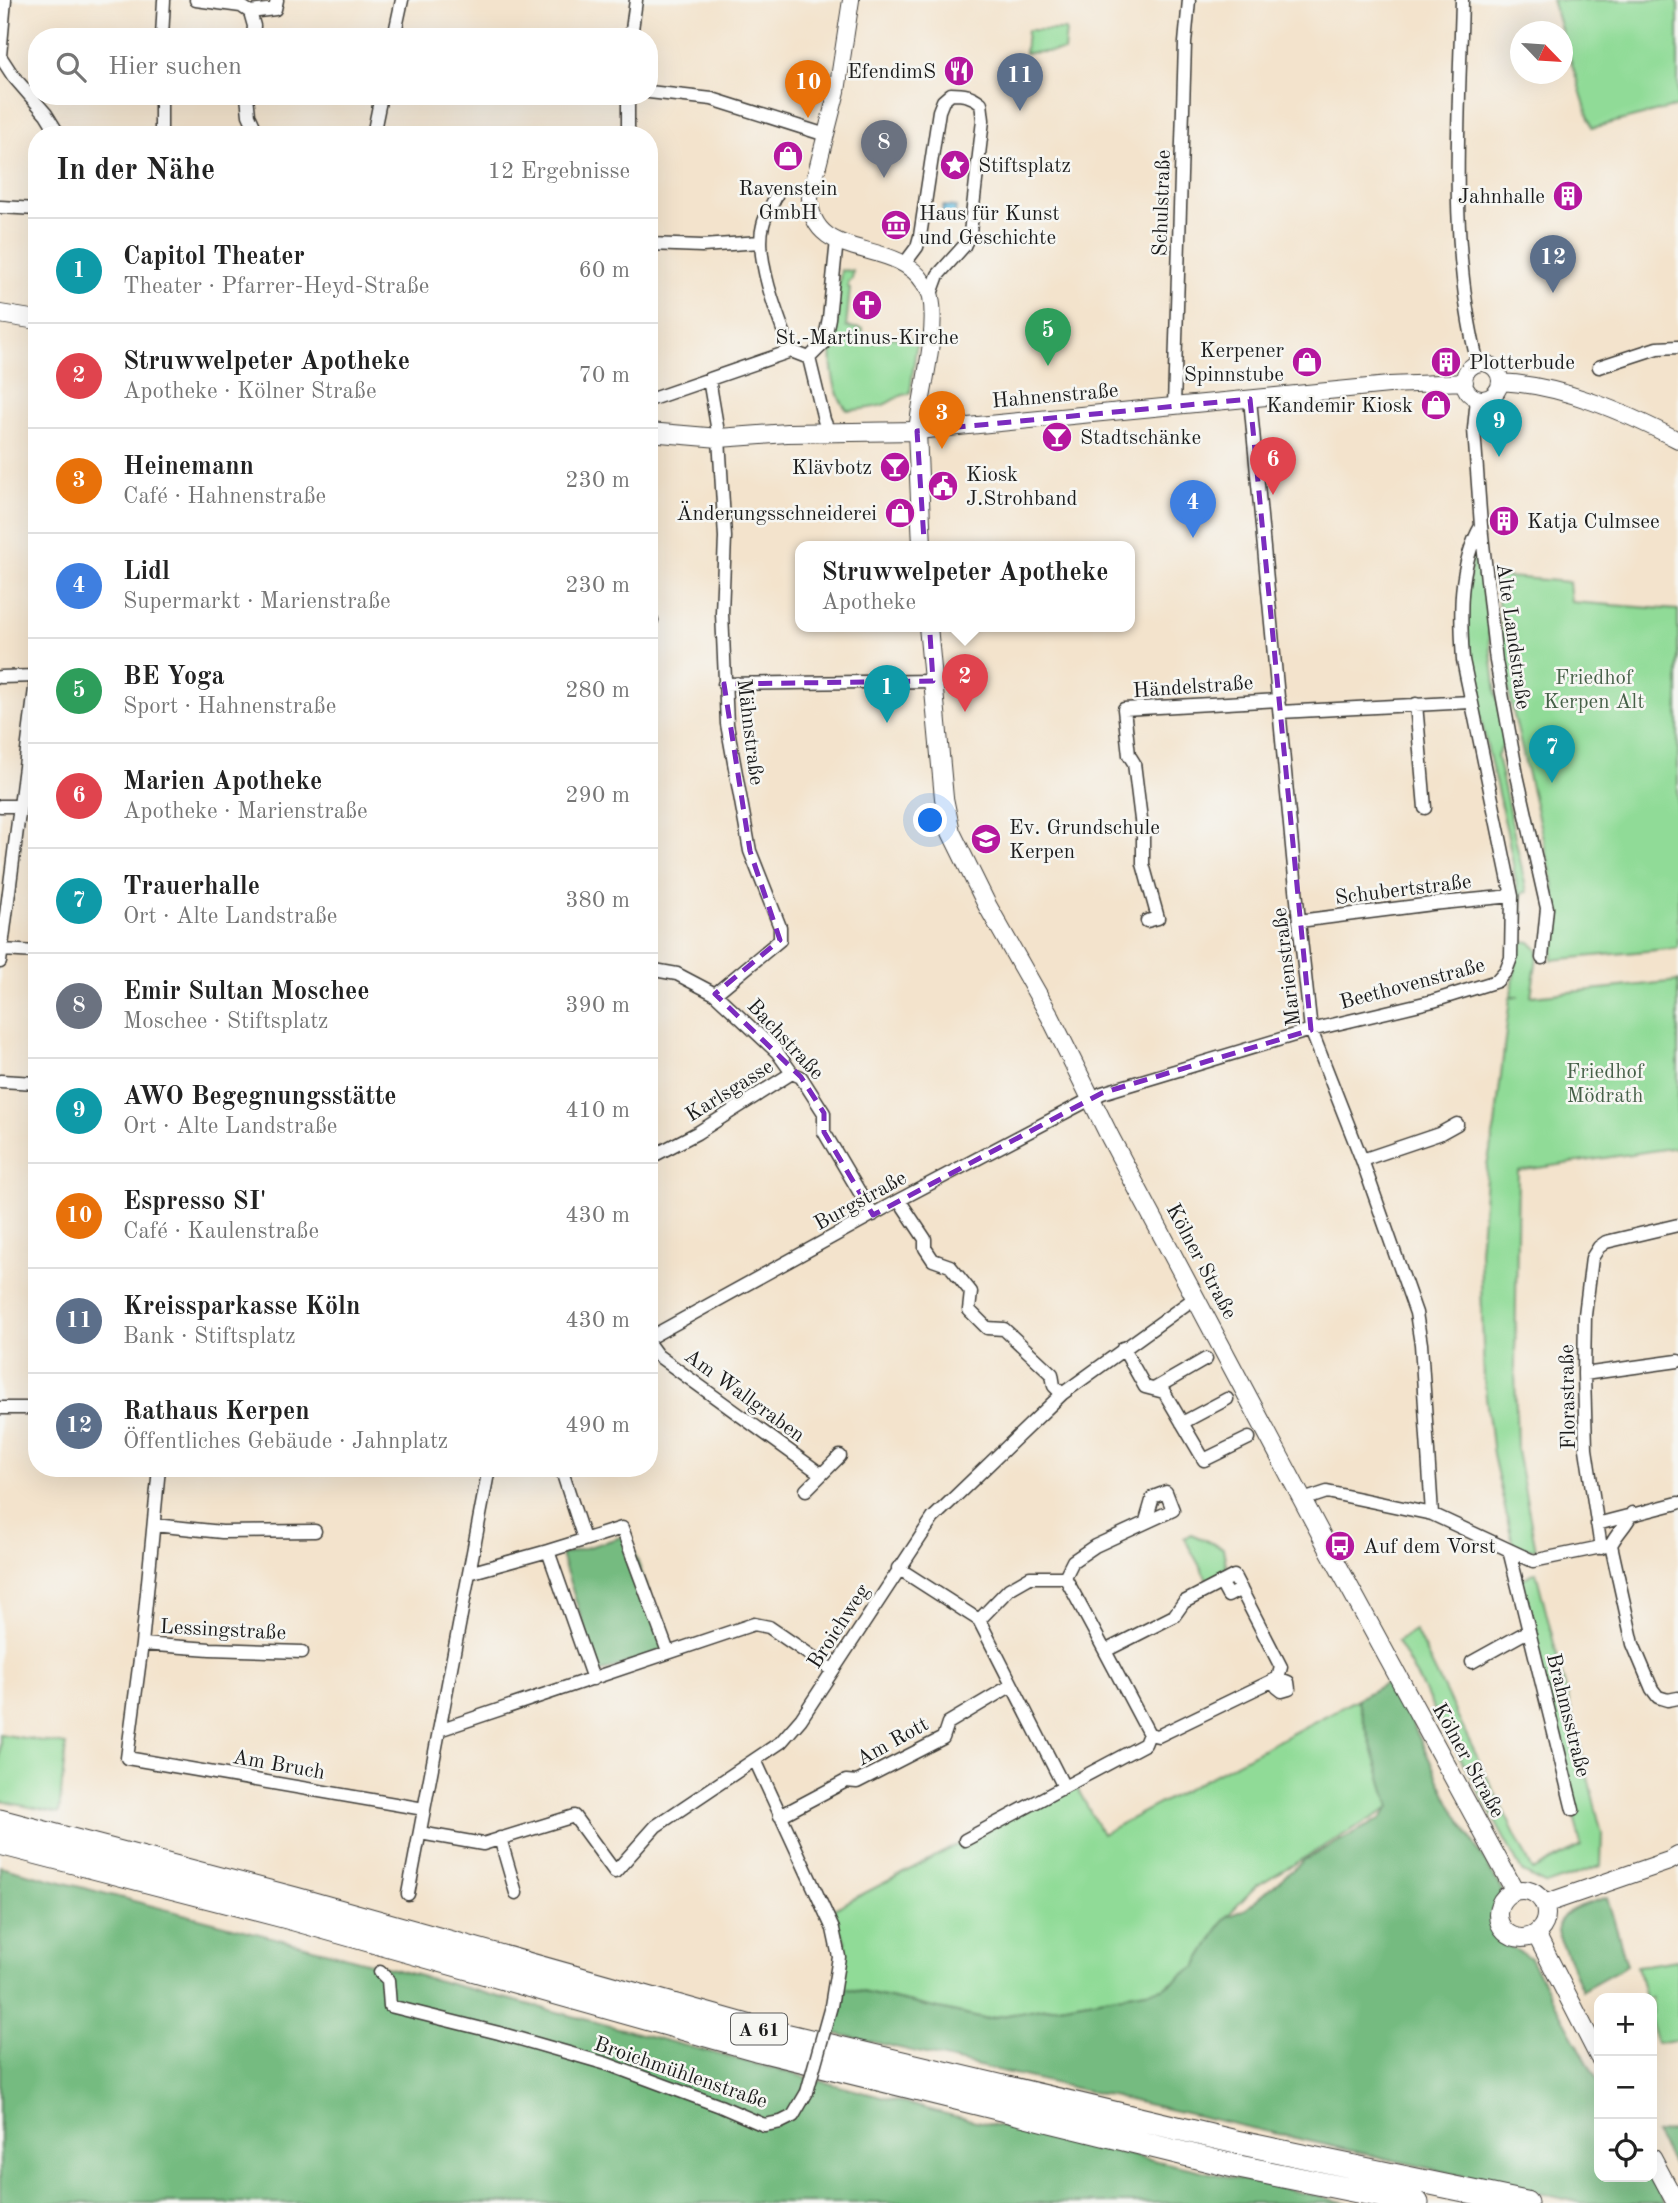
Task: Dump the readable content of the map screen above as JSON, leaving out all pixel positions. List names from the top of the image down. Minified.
{"streets":{"highway":["A 61"],"main road":["Hahnenstraße","Kölner Straße"],"street":["Schulstraße","Alte Landstraße","Händelstraße","Mähnstraße","Schubertstraße","Marienstraße","Beethovenstraße","Bachstraße","Karlsgasse","Burgstraße","Am Wallgraben","Florastraße","Broichweg","Lessingstraße","Brahmsstraße","Am Rott","Am Bruch","Broichmühlenstraße"]},"crossings":[["Schulstraße","Hahnenstraße"],["Hahnenstraße","Alte Landstraße"],["Hahnenstraße","Mähnstraße"],["Hahnenstraße","Marienstraße"],["Alte Landstraße","Beethovenstraße"],["Händelstraße","Marienstraße"],["Mähnstraße","Bachstraße"],["Schubertstraße","Marienstraße"],["Schubertstraße","Beethovenstraße"],["Marienstraße","Beethovenstraße"],["Beethovenstraße","Burgstraße"],["Beethovenstraße","Kölner Straße"],["Bachstraße","Karlsgasse"],["Bachstraße","Burgstraße"],["Burgstraße","Kölner Straße"],["Kölner Straße","Broichweg"],["Broichweg","Broichmühlenstraße"],["Lessingstraße","Am Bruch"],["Am Rott","Broichmühlenstraße"]],"parks":["Friedhof Kerpen Alt","Friedhof Mödrath"],"places":{"restaurant":["EfendimS"],"shop":["Ravenstein GmbH","Kerpener Spinnstube","Kandemir Kiosk","Änderungsschneiderei"],"place":["Stiftsplatz"],"building":["Jahnhalle","Plotterbude","Katja Culmsee"],"museum":["Haus für Kunst und Geschichte"],"church":["St.-Martinus-Kirche"],"bar":["Stadtschänke","Klävbotz"],"public building":["Kiosk J.Strohband"],"school or university":["Ev. Grundschule Kerpen"],"bus stop":["Auf dem Vorst"]},"north":"bottom right","page":{"search":"Hier suchen","pins":["11","10","8","12","5","3","9","6","4","2","1","7"],"heading":["In der Nähe","12 Ergebnisse"],"list":[{"mark":"1","name":"Capitol Theater","note":"Theater · Pfarrer-Heyd-Straße","value":"60 m"},{"mark":"2","name":"Struwwelpeter Apotheke","note":"Apotheke · Kölner Straße","value":"70 m"},{"mark":"3","name":"Heinemann","note":"Café · Hahnenstraße","value":"230 m"},{"mark":"4","name":"Lidl","note":"Supermarkt · Marienstraße","value":"230 m"},{"mark":"5","name":"BE Yoga","note":"Sport · Hahnenstraße","value":"280 m"},{"mark":"6","name":"Marien Apotheke","note":"Apotheke · Marienstraße","value":"290 m"},{"mark":"7","name":"Trauerhalle","note":"Ort · Alte Landstraße","value":"380 m"},{"mark":"8","name":"Emir Sultan Moschee","note":"Moschee · Stiftsplatz","value":"390 m"},{"mark":"9","name":"AWO Begegnungsstätte","note":"Ort · Alte Landstraße","value":"410 m"},{"mark":"10","name":"Espresso SI'","note":"Café · Kaulenstraße","value":"430 m"},{"mark":"11","name":"Kreissparkasse Köln","note":"Bank · Stiftsplatz","value":"430 m"},{"mark":"12","name":"Rathaus Kerpen","note":"Öffentliches Gebäude · Jahnplatz","value":"490 m"}],"popup":["Struwwelpeter Apotheke","Apotheke"],"map_buttons":["+","−"]}}
